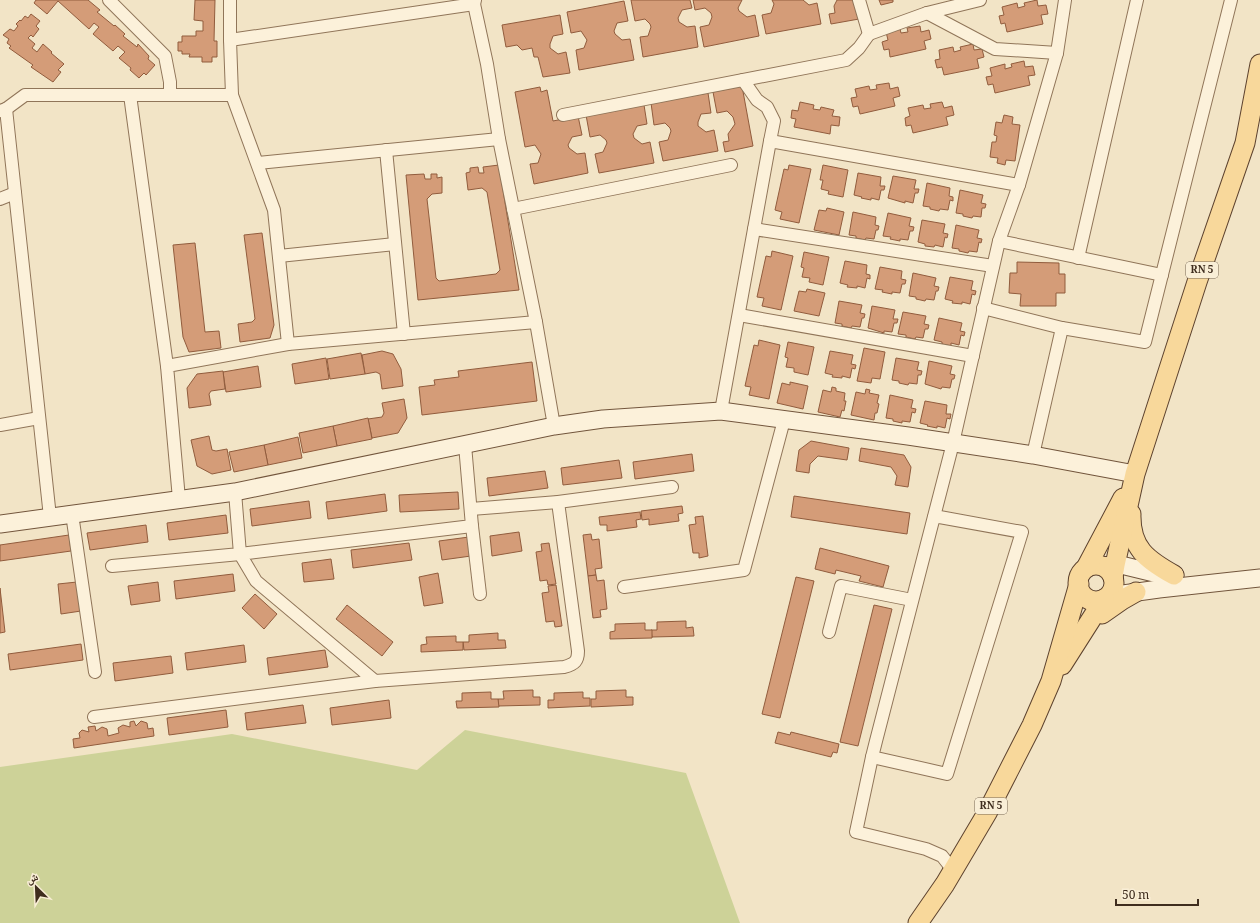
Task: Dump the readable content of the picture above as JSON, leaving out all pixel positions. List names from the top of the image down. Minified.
{"streets":{"main road":["RN 5"]},"scale_bar":"50 m","north":"top left"}
